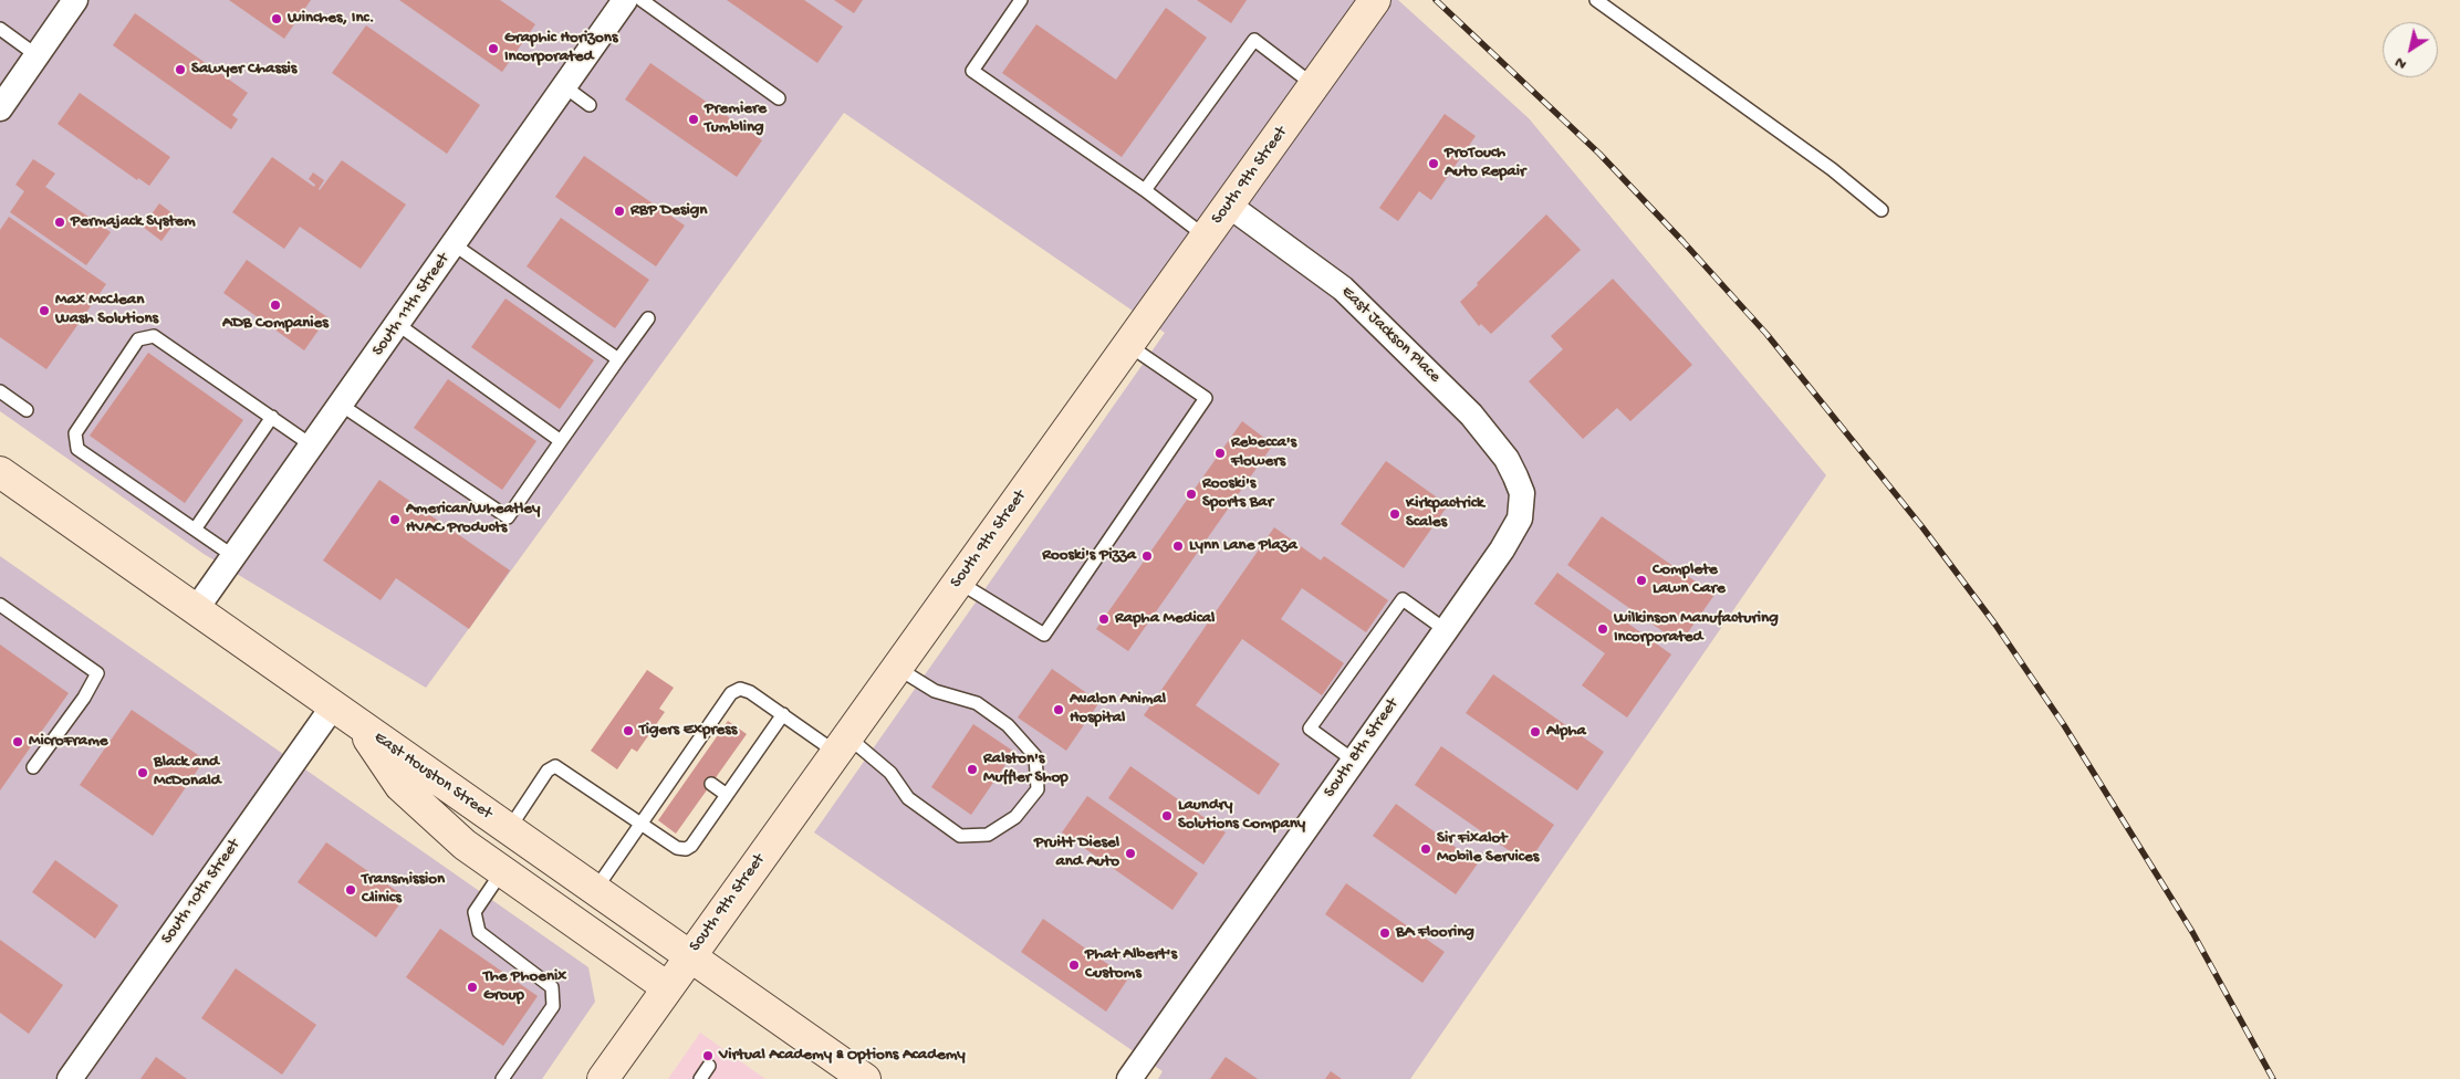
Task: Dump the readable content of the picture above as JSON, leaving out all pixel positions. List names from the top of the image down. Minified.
{"streets":{"street":["South 9th Street","South 11th Street","East Jackson Place","South 8th Street","East Houston Street","South 10th Street"]},"crossings":[["South 9th Street","East Jackson Place"],["South 9th Street","East Houston Street"],["South 11th Street","East Houston Street"],["East Jackson Place","South 8th Street"],["East Houston Street","South 10th Street"]],"places":["Winches, Inc.","Graphic Horizons Incorporated","Sawyer Chassis","Premiere Tumbling","ProTouch Auto Repair","RBP Design","Permajack System","ADB Companies","Max McClean Wash Solutions","Rebecca's Flowers","Rooski's Sports Bar","Kirkpactrick Scales","American/Wheatley HVAC Products","Lynn Lane Plaza","Rooski's Pizza","Complete Lawn Care","Rapha Medical","Wilkinson Manufacturing Incorporated","Avalon Animal Hospital","Tigers Express","Alpha","MicroFrame","Ralston's Muffler Shop","Black and McDonald","Laundry Solutions Company","Sir Fixalot Mobile Services","Pruitt Diesel and Auto","Transmission Clinics","BA Flooring","Phat Albert's Customs","The Phoenix Group","Virtual Academy & Options Academy"],"north":"bottom left"}
